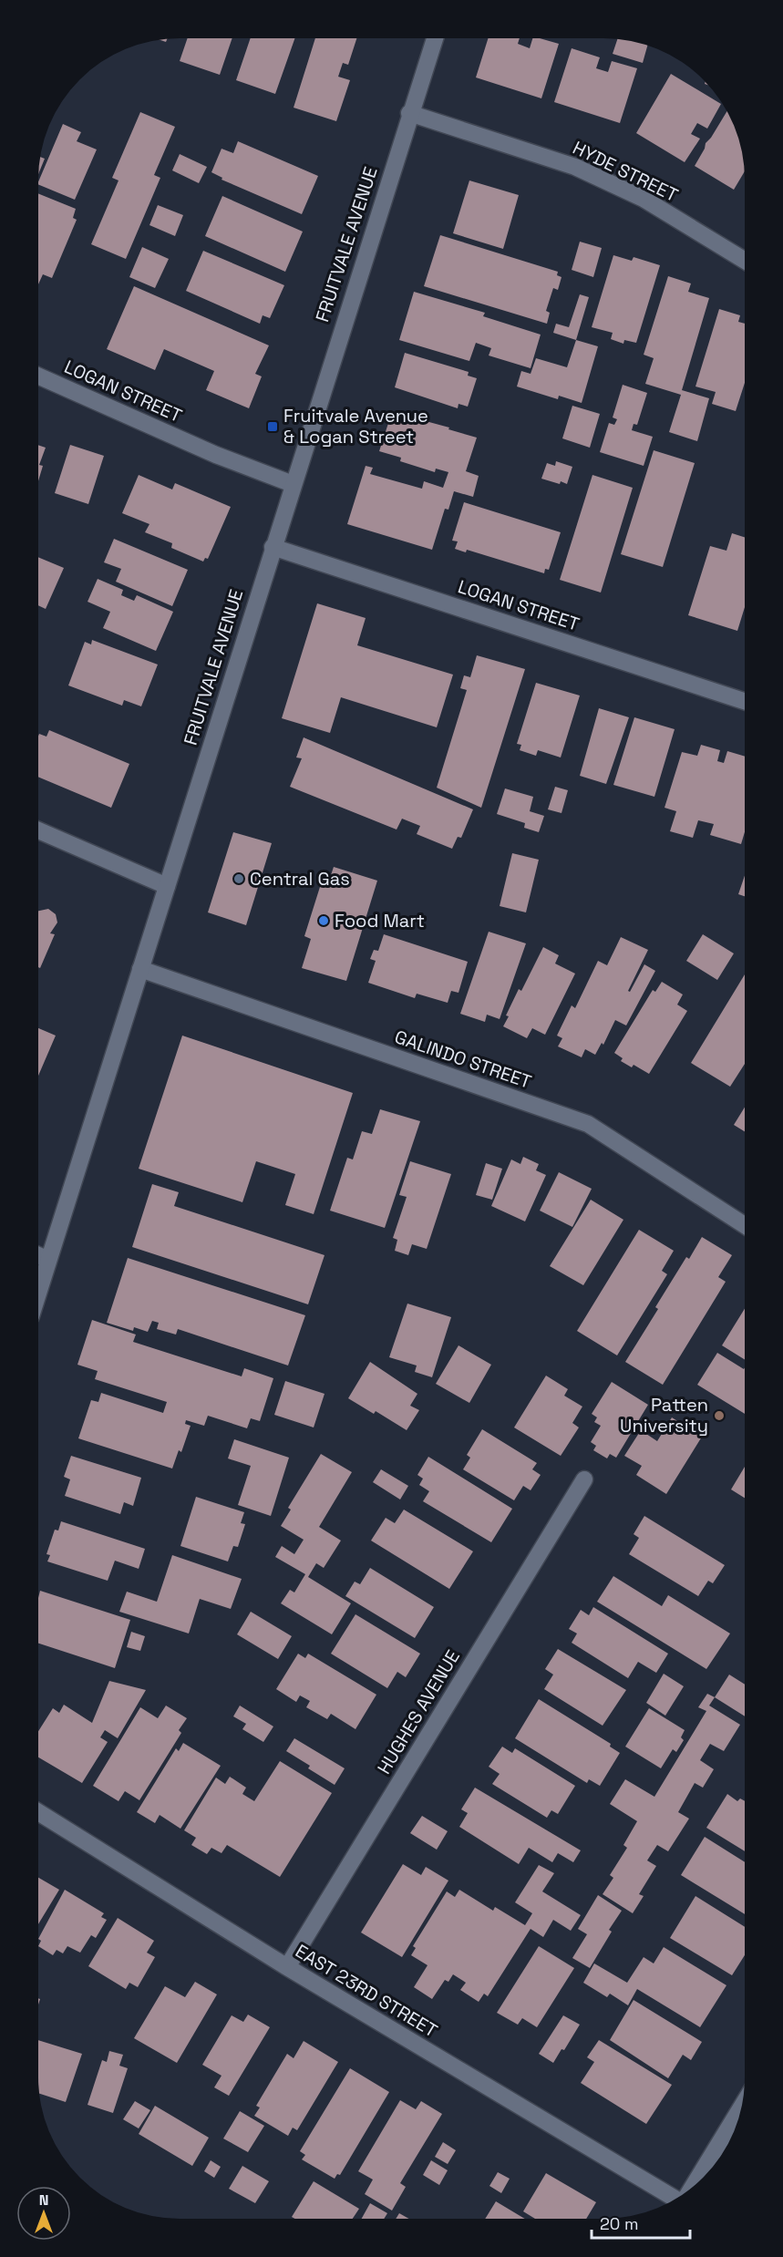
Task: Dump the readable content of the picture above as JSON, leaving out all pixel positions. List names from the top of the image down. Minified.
{"streets":{"street":["HYDE STREET","FRUITVALE AVENUE","LOGAN STREET","GALINDO STREET","HUGHES AVENUE","EAST 23RD STREET"]},"crossings":[["HYDE STREET","FRUITVALE AVENUE"],["FRUITVALE AVENUE","LOGAN STREET"],["FRUITVALE AVENUE","GALINDO STREET"],["HUGHES AVENUE","EAST 23RD STREET"]],"places":{"transit":["Fruitvale Avenue & Logan Street"],"other":["Central Gas","Food Mart","Patten University"]},"scale_bar":"20 m","north":"top"}
